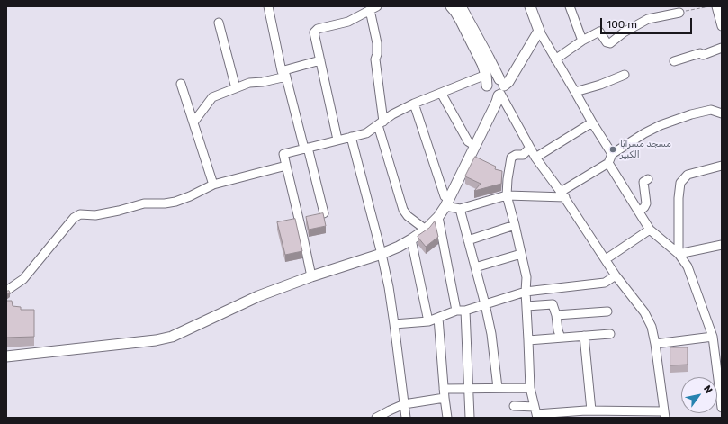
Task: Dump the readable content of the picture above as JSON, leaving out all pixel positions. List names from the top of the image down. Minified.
{"places":["مسجد مسرابا الكبير"],"scale_bar":"100 m","north":"top right"}
